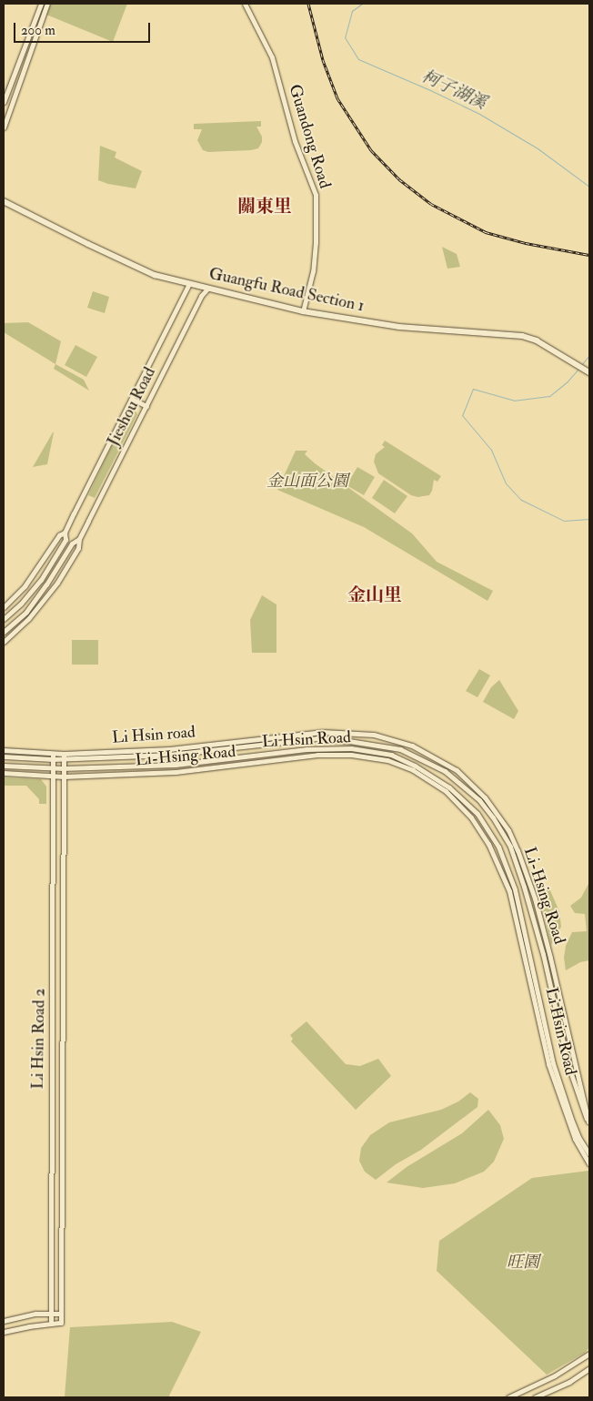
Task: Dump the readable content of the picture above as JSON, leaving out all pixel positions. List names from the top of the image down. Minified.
{"streets":{"main road":["Guangfu Road Section 1"],"street":["Guandong Road","Jieshou Road","Li Hsin road","Li Hsin Road","Li-Hsing Road","Li Hsin Road 2"]},"crossings":[["Guandong Road","Guangfu Road Section 1"],["Guangfu Road Section 1","Jieshou Road"],["Li Hsin road","Li Hsin Road"],["Li Hsin road","Li Hsin Road 2"],["Li Hsin Road","Li Hsin Road 2"],["Li-Hsing Road","Li Hsin Road 2"]],"districts":["關東里","金山里"],"water":["柯子湖溪"],"parks":["金山面公園","旺園"],"scale_bar":"200 m"}
